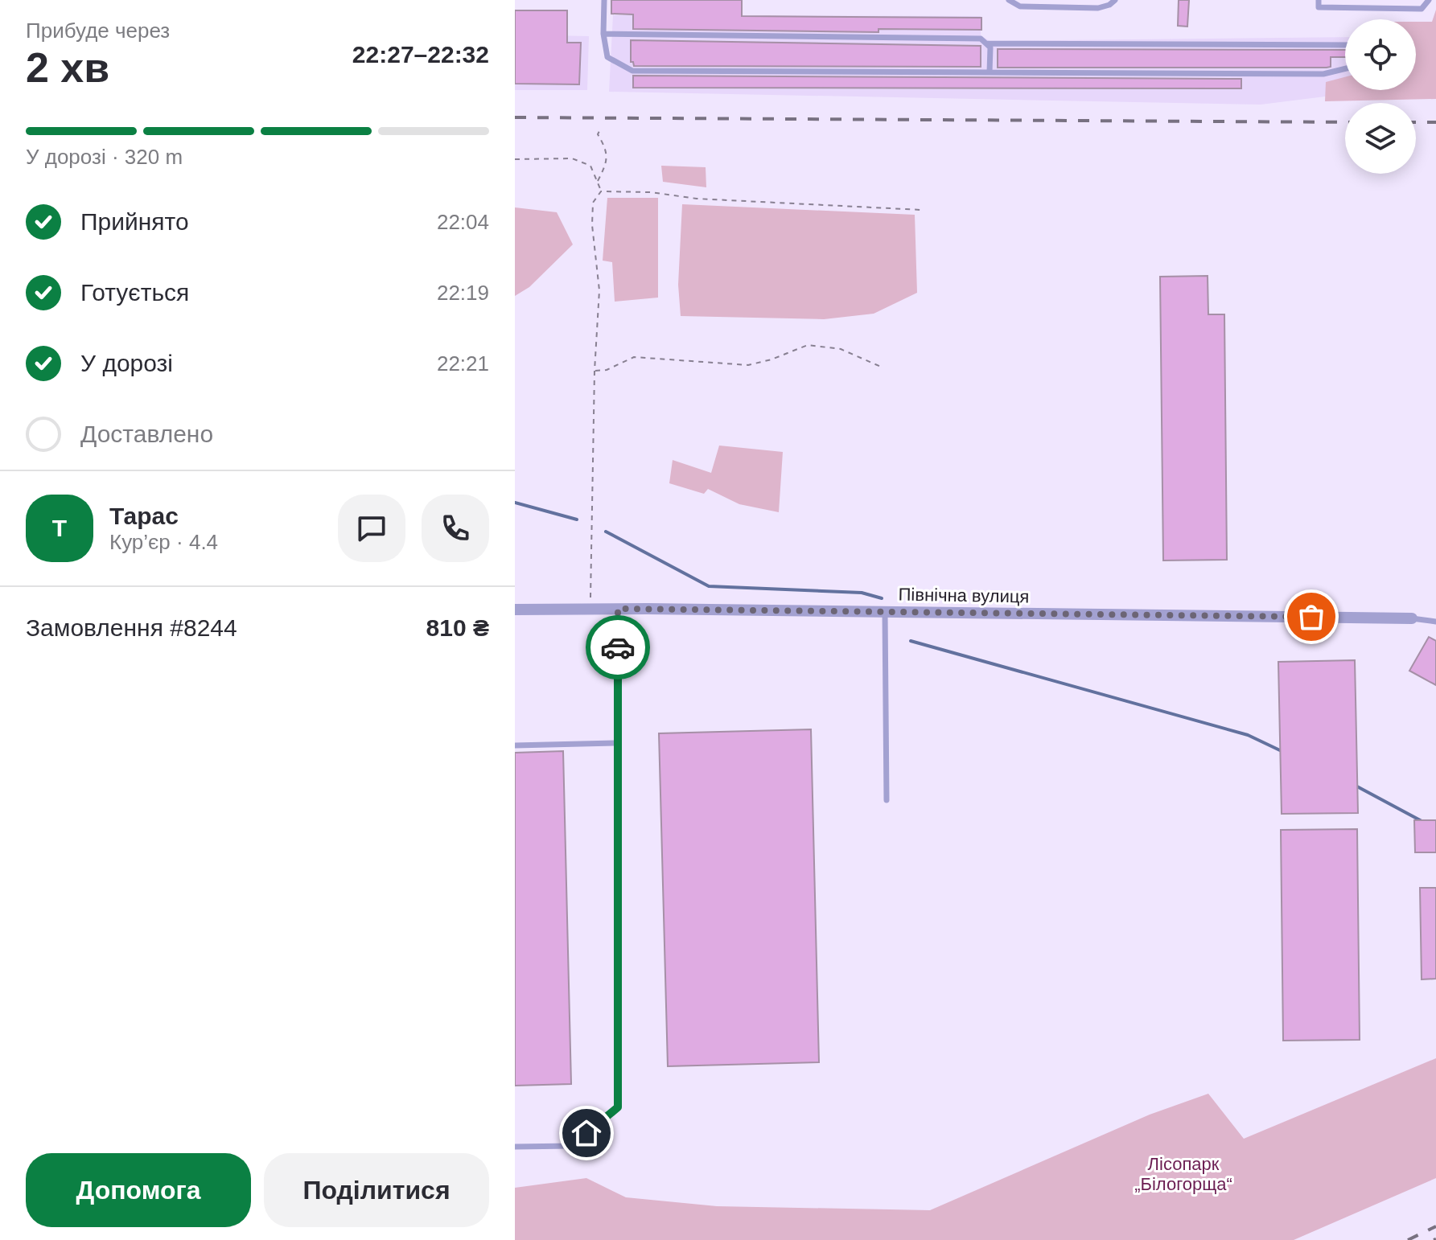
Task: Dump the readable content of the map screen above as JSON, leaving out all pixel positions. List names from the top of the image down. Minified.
{"streets":{"street":["Північна вулиця"]},"parks":["Лісопарк „Білогорща“"],"page":{"heading":["2 хв","Прибуде через","22:27–22:32"],"panel":["Тарас","Кур’єр · 4.4","Замовлення #8244","810 ₴"],"bar":"У дорозі · 320 m","list":[["Прийнято","22:04"],["Готується","22:19"],["У дорозі","22:21"],"Доставлено"],"round":"Т","buttons":["Допомога","Поділитися"]}}
